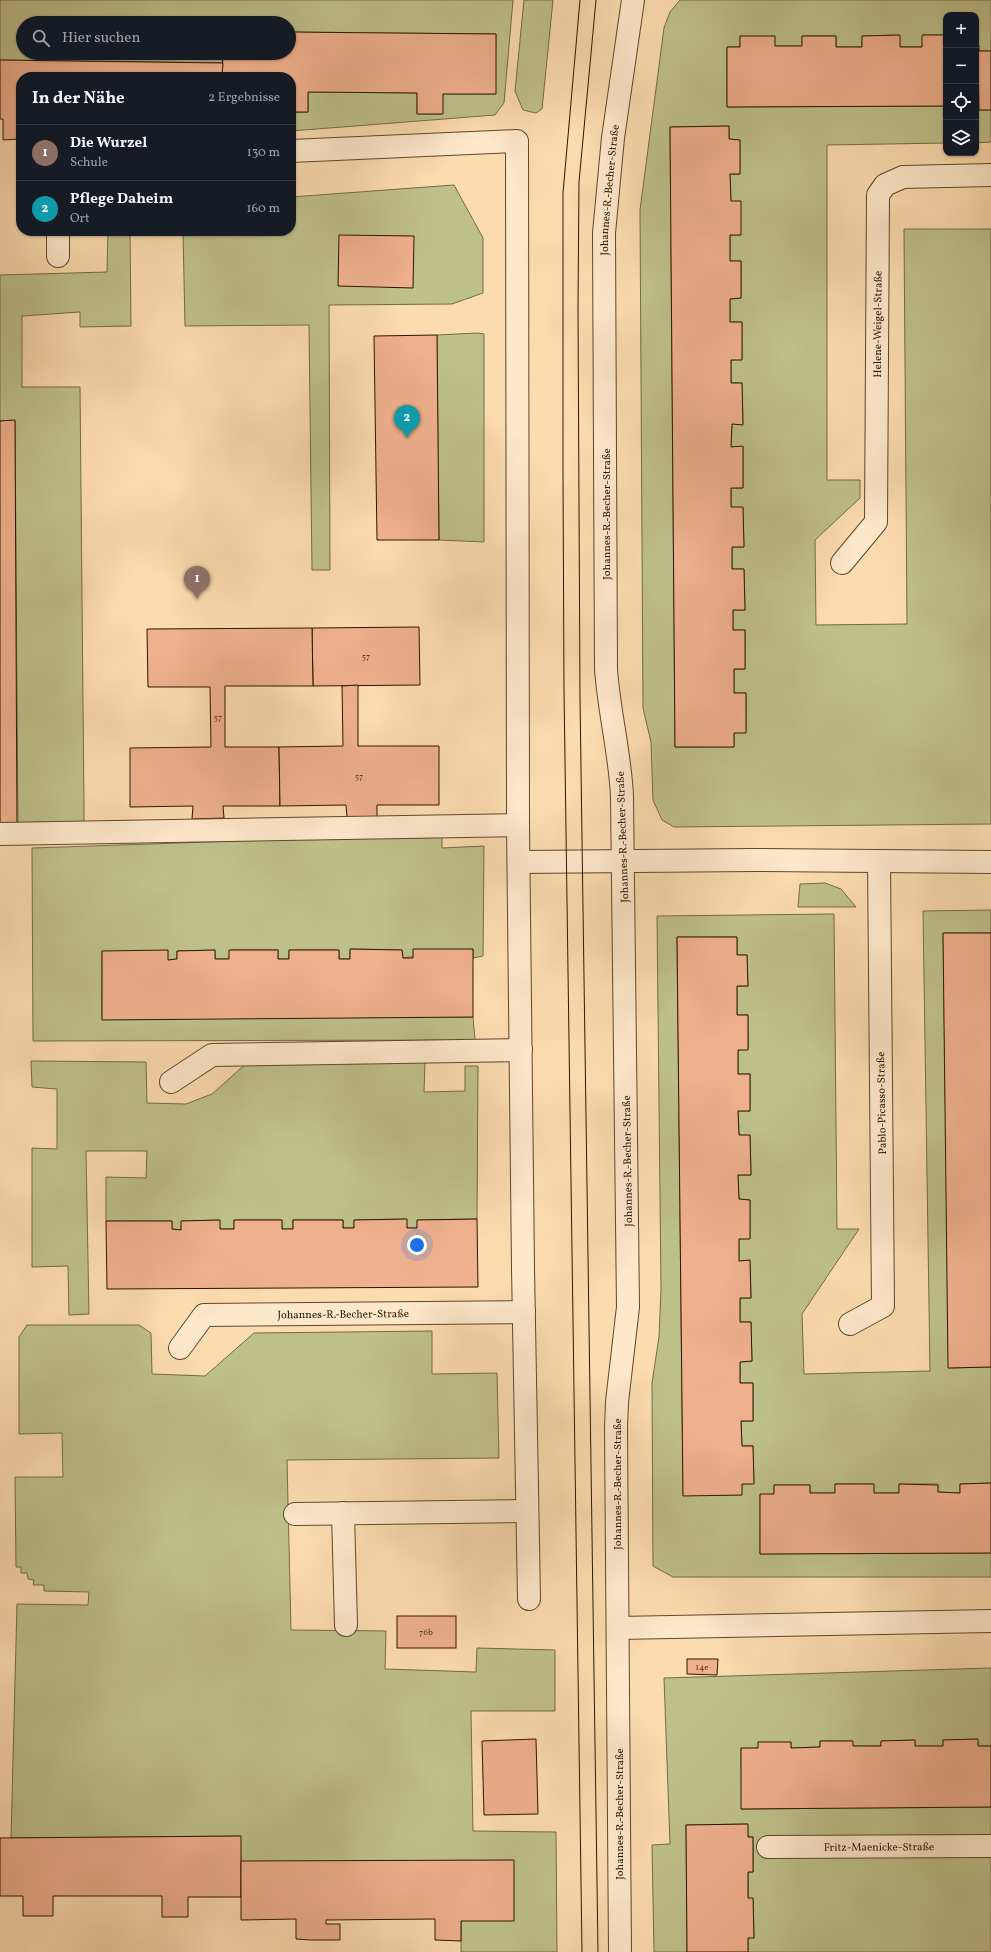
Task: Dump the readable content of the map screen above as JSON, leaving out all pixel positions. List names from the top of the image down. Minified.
{"streets":{"street":["Johannes-R.-Becher-Straße","Helene-Weigel-Straße","Pablo-Picasso-Straße","Fritz-Maenicke-Straße"]},"house_numbers":["57","57","57","76b","14e"],"page":{"map_buttons":["+","−"],"search":"Hier suchen","heading":["In der Nähe","2 Ergebnisse"],"list":[{"mark":"1","name":"Die Wurzel","note":"Schule","value":"130 m"},{"mark":"2","name":"Pflege Daheim","note":"Ort","value":"160 m"}],"pins":["2","1"]}}
